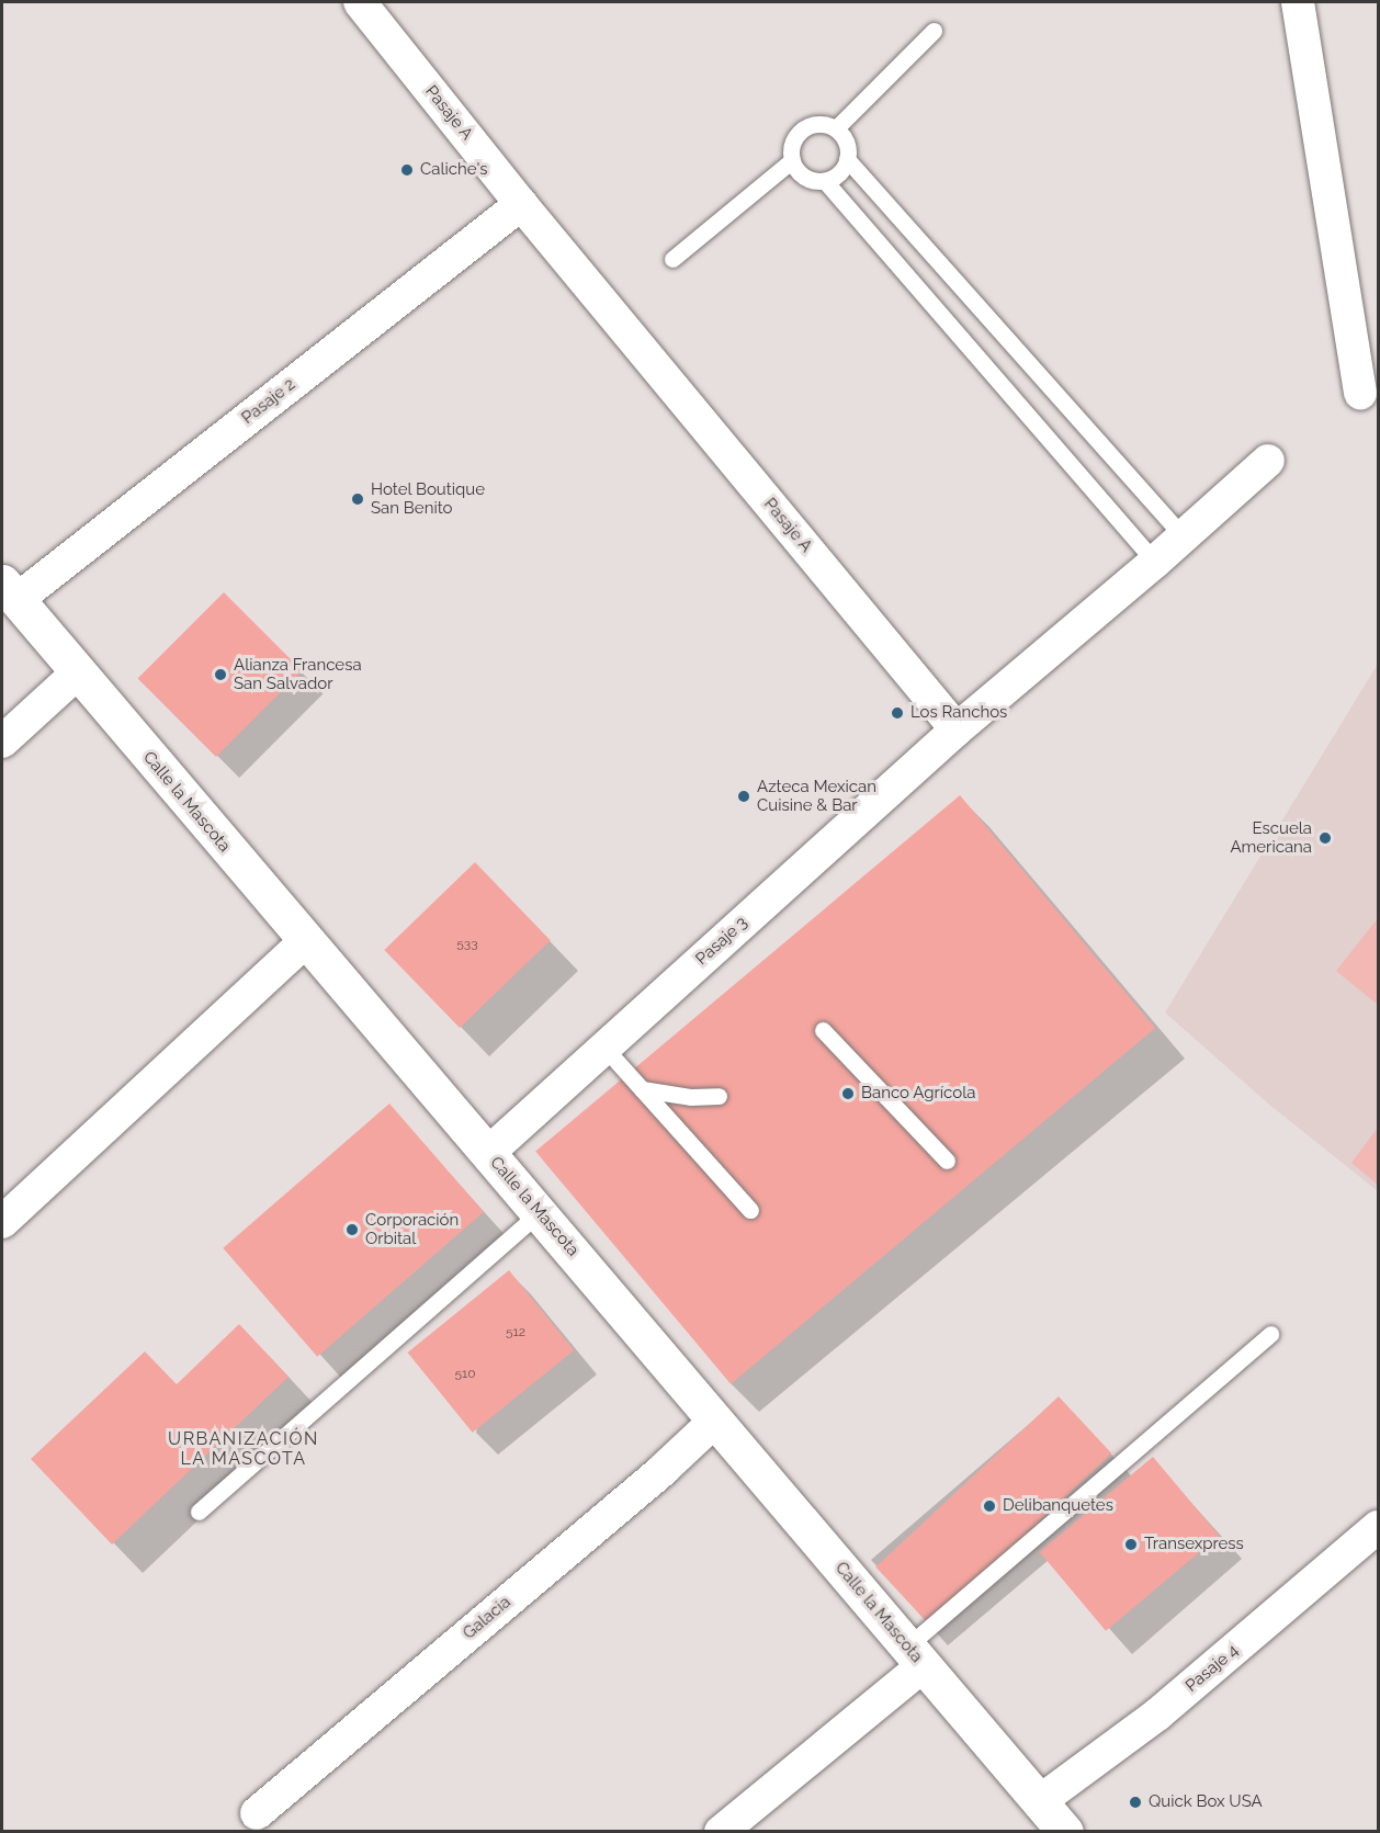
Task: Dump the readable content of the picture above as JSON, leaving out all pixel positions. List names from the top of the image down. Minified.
{"streets":{"main road":["Calle la Mascota"],"street":["Pasaje A","Pasaje 2","Pasaje 3","Galacia","Pasaje 4"]},"crossings":[["Pasaje A","Pasaje 2"],["Pasaje A","Pasaje 3"],["Pasaje 2","Calle la Mascota"],["Calle la Mascota","Pasaje 3"],["Calle la Mascota","Galacia"],["Calle la Mascota","Pasaje 4"]],"districts":["URBANIZACIÓN LA MASCOTA"],"places":["Caliche's","Hotel Boutique San Benito","Alianza Francesa San Salvador","Los Ranchos","Azteca Mexican Cuisine & Bar","Escuela Americana","Banco Agrícola","Corporación Orbital","Delibanquetes","Transexpress","Quick Box USA"],"house_numbers":["533","512","510"]}
